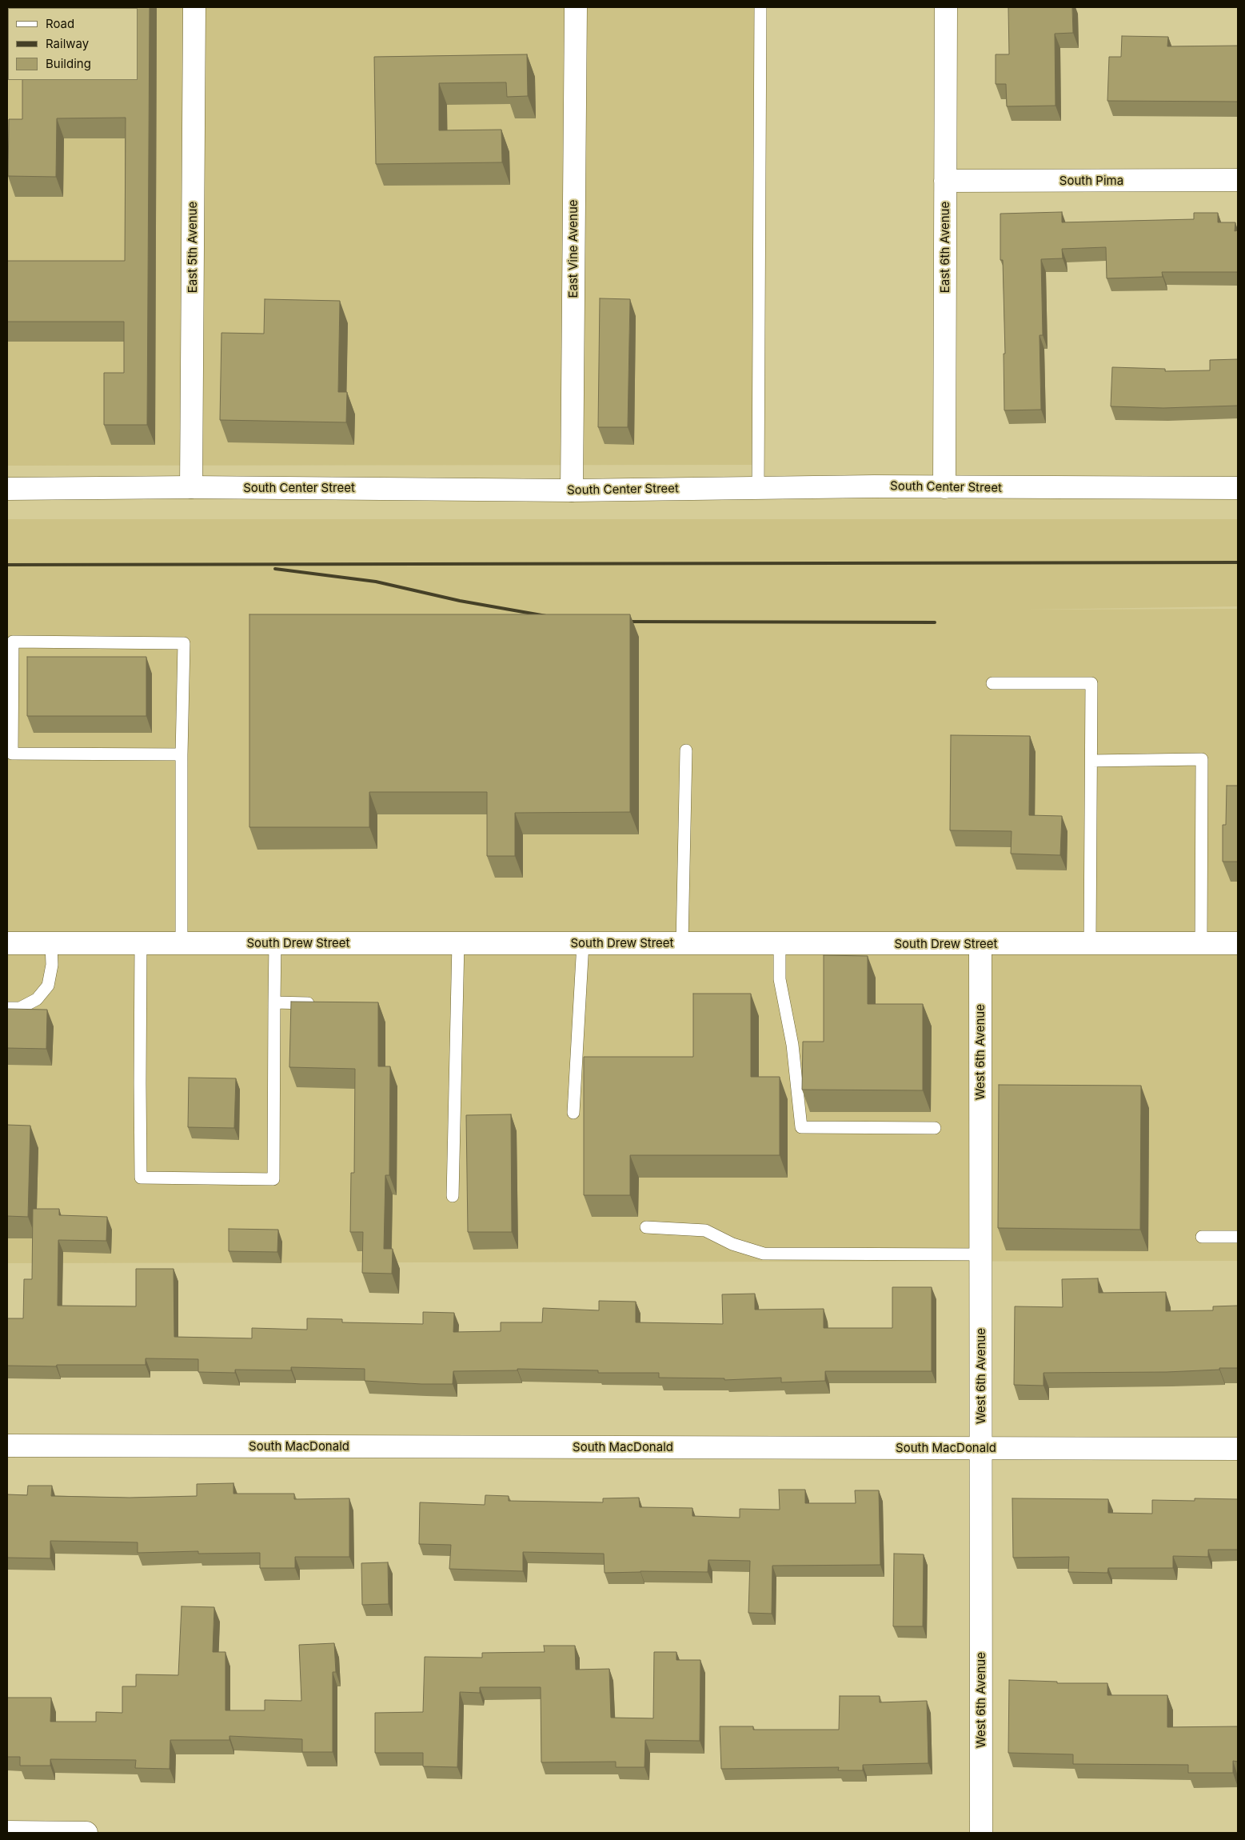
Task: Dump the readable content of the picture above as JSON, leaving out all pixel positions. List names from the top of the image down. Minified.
{"streets":{"street":["South Pima","East 5th Avenue","East 6th Avenue","East Vine Avenue","South Center Street","South Drew Street","West 6th Avenue","South MacDonald"]},"crossings":[["South Pima","East 6th Avenue"],["East 5th Avenue","South Center Street"],["East 6th Avenue","South Center Street"],["East Vine Avenue","South Center Street"],["South Drew Street","West 6th Avenue"],["West 6th Avenue","South MacDonald"]],"legend":["Road","Railway","Building"]}
